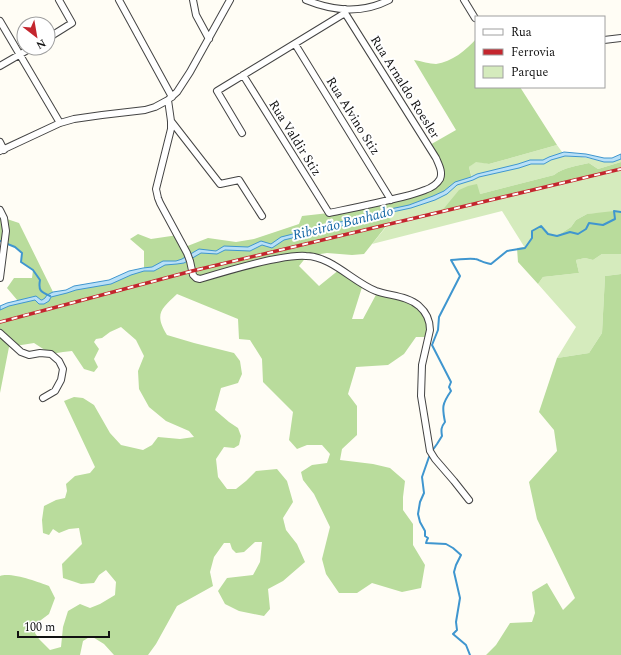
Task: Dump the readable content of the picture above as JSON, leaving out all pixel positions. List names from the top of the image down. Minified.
{"streets":{"street":["Rua Arnaldo Roesler","Rua Alvino Stiz","Rua Valdir Stiz"]},"crossings":[["Rua Arnaldo Roesler","Rua Alvino Stiz"],["Rua Arnaldo Roesler","Rua Valdir Stiz"],["Rua Alvino Stiz","Rua Valdir Stiz"]],"water":["Ribeirão Banhado"],"legend":["Rua","Ferrovia","Parque"],"scale_bar":"100 m","north":"bottom right"}
